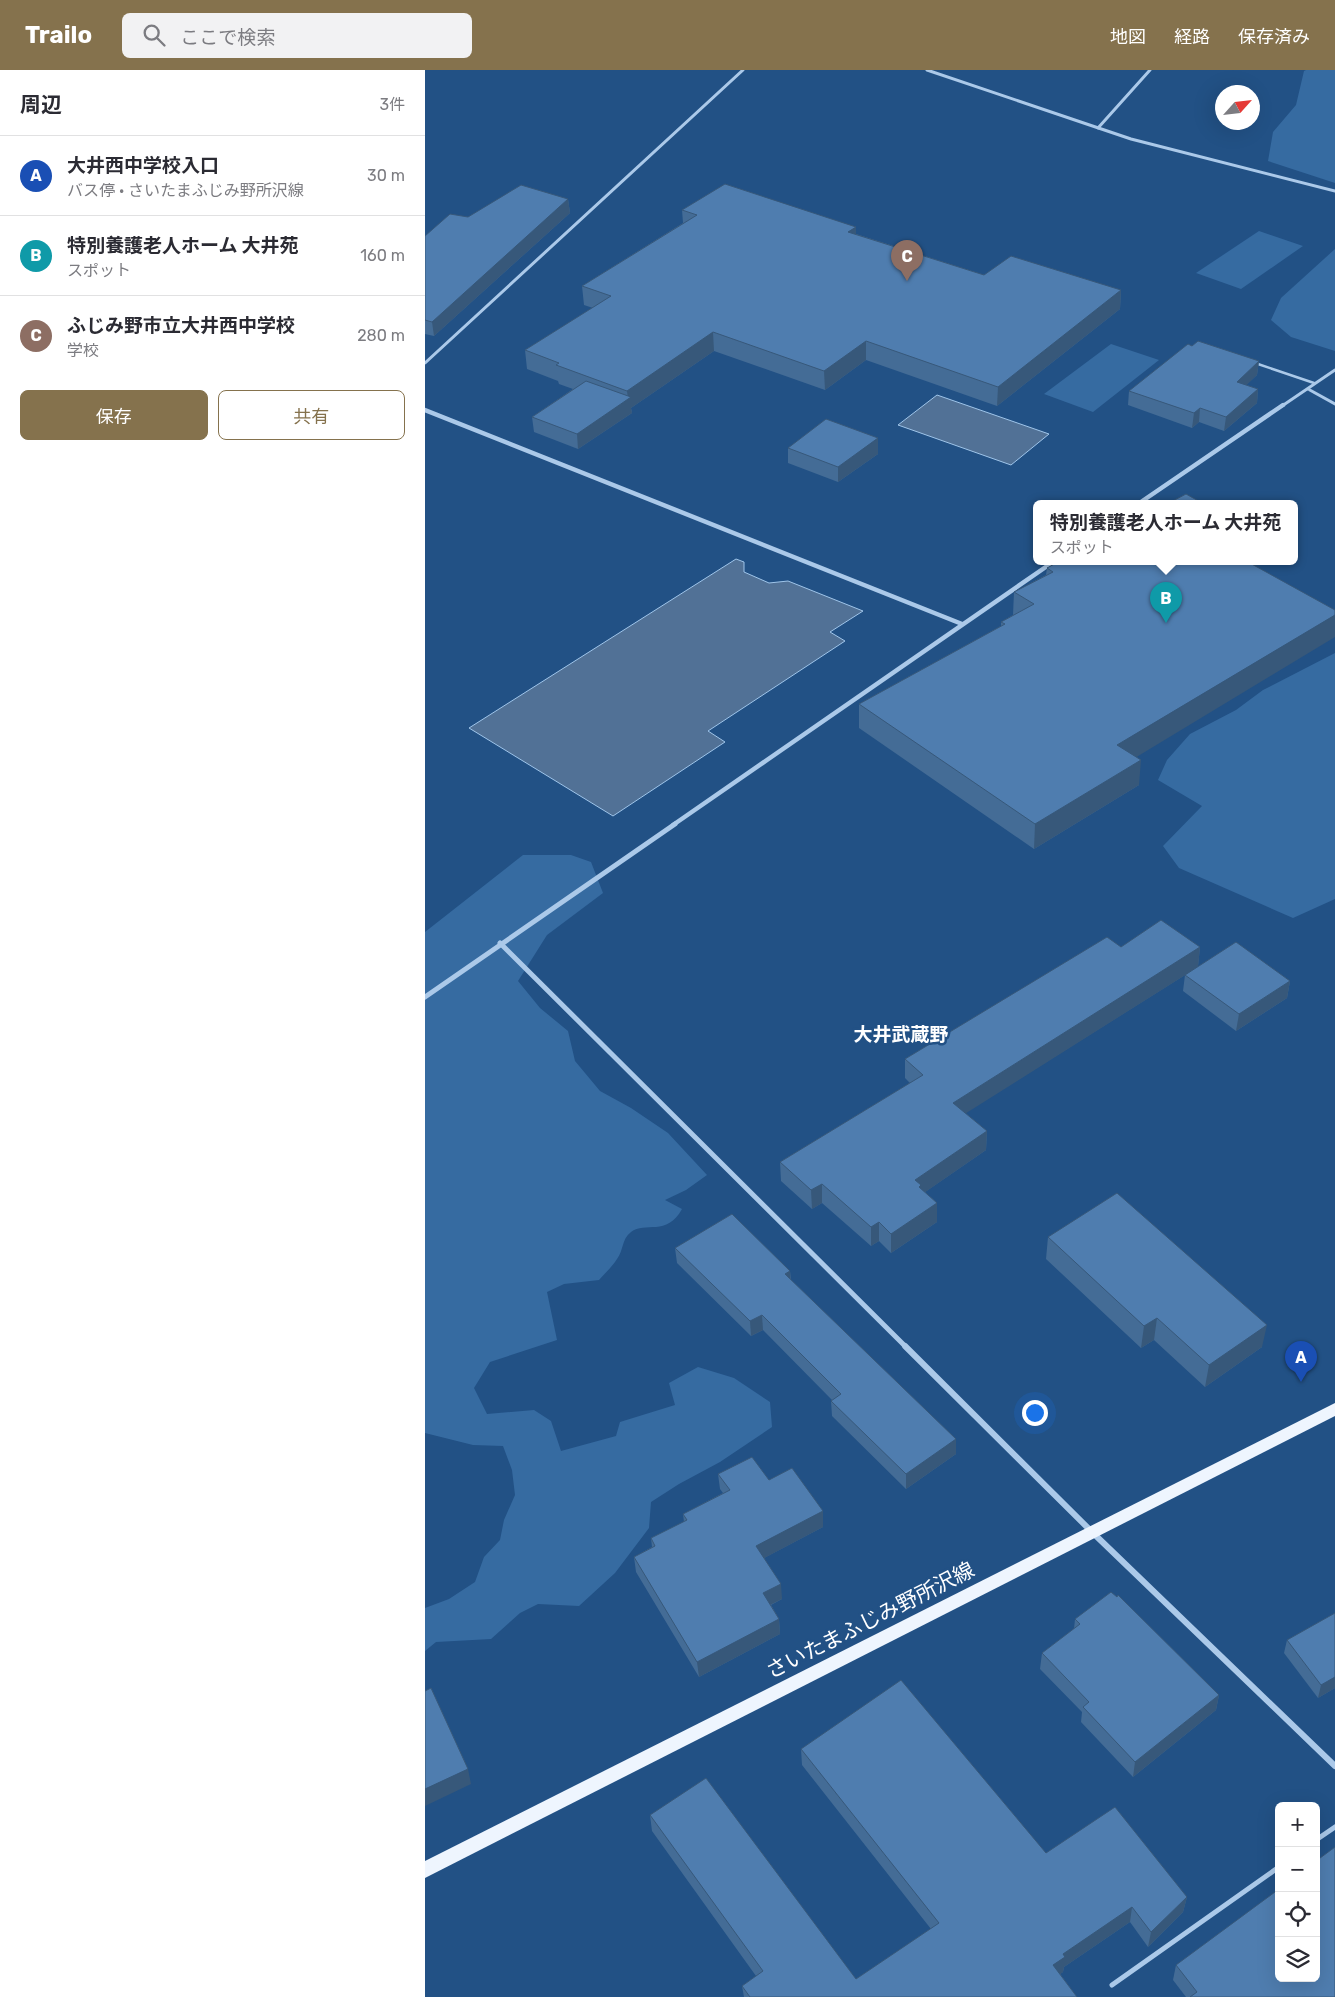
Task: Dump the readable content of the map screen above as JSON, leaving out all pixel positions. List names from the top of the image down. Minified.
{"streets":{"main road":["さいたまふじみ野所沢線"]},"districts":["大井武蔵野"],"north":"top right","page":{"header":"Trailo","search":"ここで検索","nav":["地図","経路","保存済み"],"heading":["周辺","3件"],"list":[{"mark":"A","name":"大井西中学校入口","note":"バス停 · さいたまふじみ野所沢線","value":"30 m"},{"mark":"B","name":"特別養護老人ホーム 大井苑","note":"スポット","value":"160 m"},{"mark":"C","name":"ふじみ野市立大井西中学校","note":"学校","value":"280 m"}],"pins":["C","B","A"],"buttons":["保存","共有"],"popup":["特別養護老人ホーム 大井苑","スポット"],"map_buttons":["+","−"]}}
